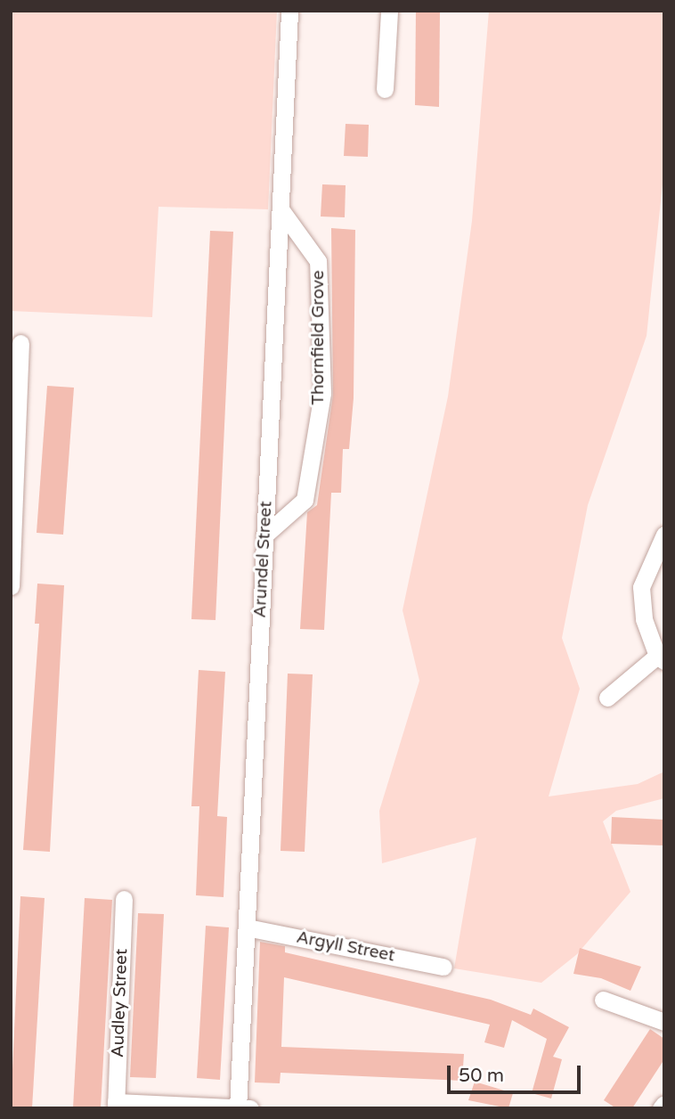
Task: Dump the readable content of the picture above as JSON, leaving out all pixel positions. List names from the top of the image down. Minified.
{"streets":{"street":["Thornfield Grove","Arundel Street","Argyll Street","Audley Street"]},"crossings":[["Thornfield Grove","Arundel Street"],["Arundel Street","Argyll Street"]],"scale_bar":"50 m"}
